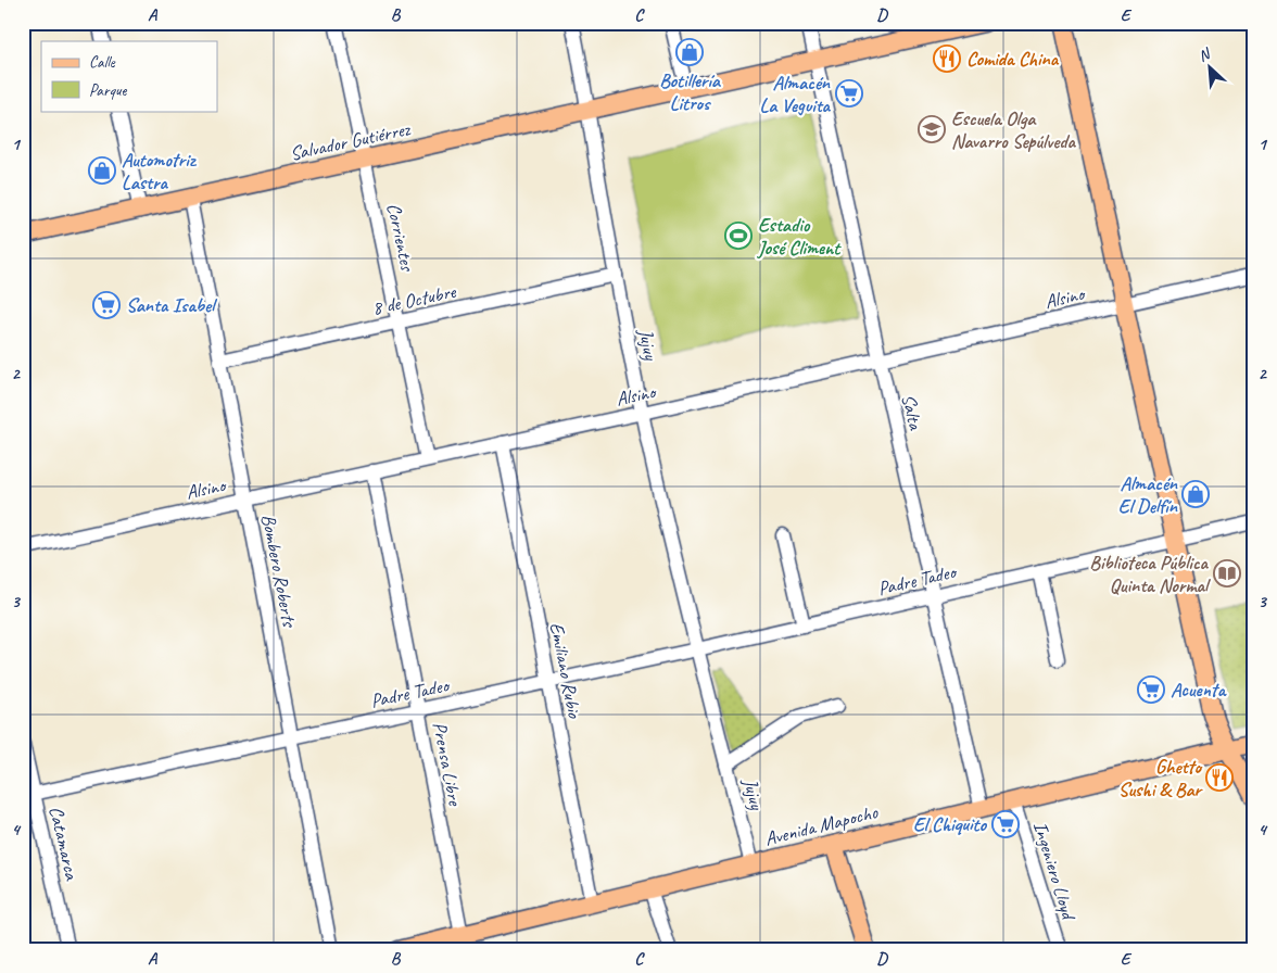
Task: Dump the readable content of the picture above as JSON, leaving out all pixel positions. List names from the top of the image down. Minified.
{"streets":{"main road":["Salvador Gutiérrez","Avenida Mapocho"],"street":["Corrientes","Alsino","8 de Octubre","Jujuy","Salta","Bombero Roberts","Padre Tadeo","Emiliano Rubio","Prensa Libre","Catamarca","Ingeniero Lloyd"]},"crossings":[["Salvador Gutiérrez","Corrientes"],["Salvador Gutiérrez","Jujuy"],["Salvador Gutiérrez","Salta"],["Salvador Gutiérrez","Bombero Roberts"],["Corrientes","Alsino"],["Corrientes","8 de Octubre"],["Alsino","Jujuy"],["Alsino","Salta"],["Alsino","Bombero Roberts"],["Alsino","Emiliano Rubio"],["Alsino","Prensa Libre"],["8 de Octubre","Jujuy"],["8 de Octubre","Bombero Roberts"],["Jujuy","Padre Tadeo"],["Jujuy","Avenida Mapocho"],["Salta","Padre Tadeo"],["Salta","Avenida Mapocho"],["Bombero Roberts","Padre Tadeo"],["Padre Tadeo","Emiliano Rubio"],["Padre Tadeo","Prensa Libre"],["Padre Tadeo","Catamarca"],["Emiliano Rubio","Avenida Mapocho"],["Prensa Libre","Avenida Mapocho"],["Avenida Mapocho","Ingeniero Lloyd"]],"places":{"shop":["Botillería Litros","Automotriz Lastra","Almacén El Delfín"],"restaurant":["Comida China","Ghetto Sushi & Bar"],"supermarket":["Almacén La Veguita","Santa Isabel","Acuenta","El Chiquito"],"school or university":["Escuela Olga Navarro Sepúlveda"],"sports":["Estadio José Climent"],"library":["Biblioteca Pública Quinta Normal"]},"legend":["Calle","Parque"],"north":"top left","grid":{"columns":["A","B","C","D","E"],"rows":["1","2","3","4"]}}
